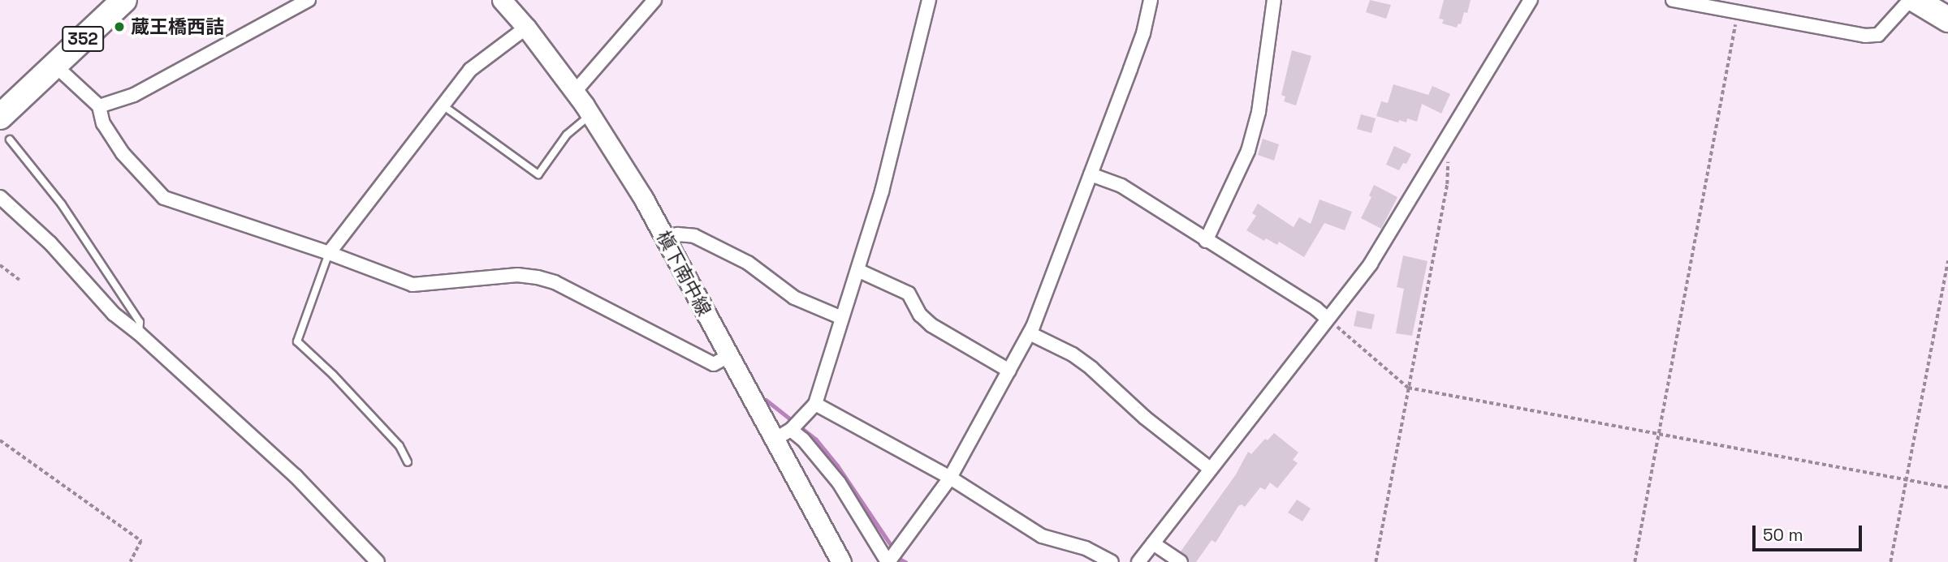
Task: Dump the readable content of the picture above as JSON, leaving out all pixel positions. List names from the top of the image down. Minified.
{"streets":{"highway":["352"],"main road":["槇下南中線"]},"places":["蔵王橋西詰"],"scale_bar":"50 m"}
